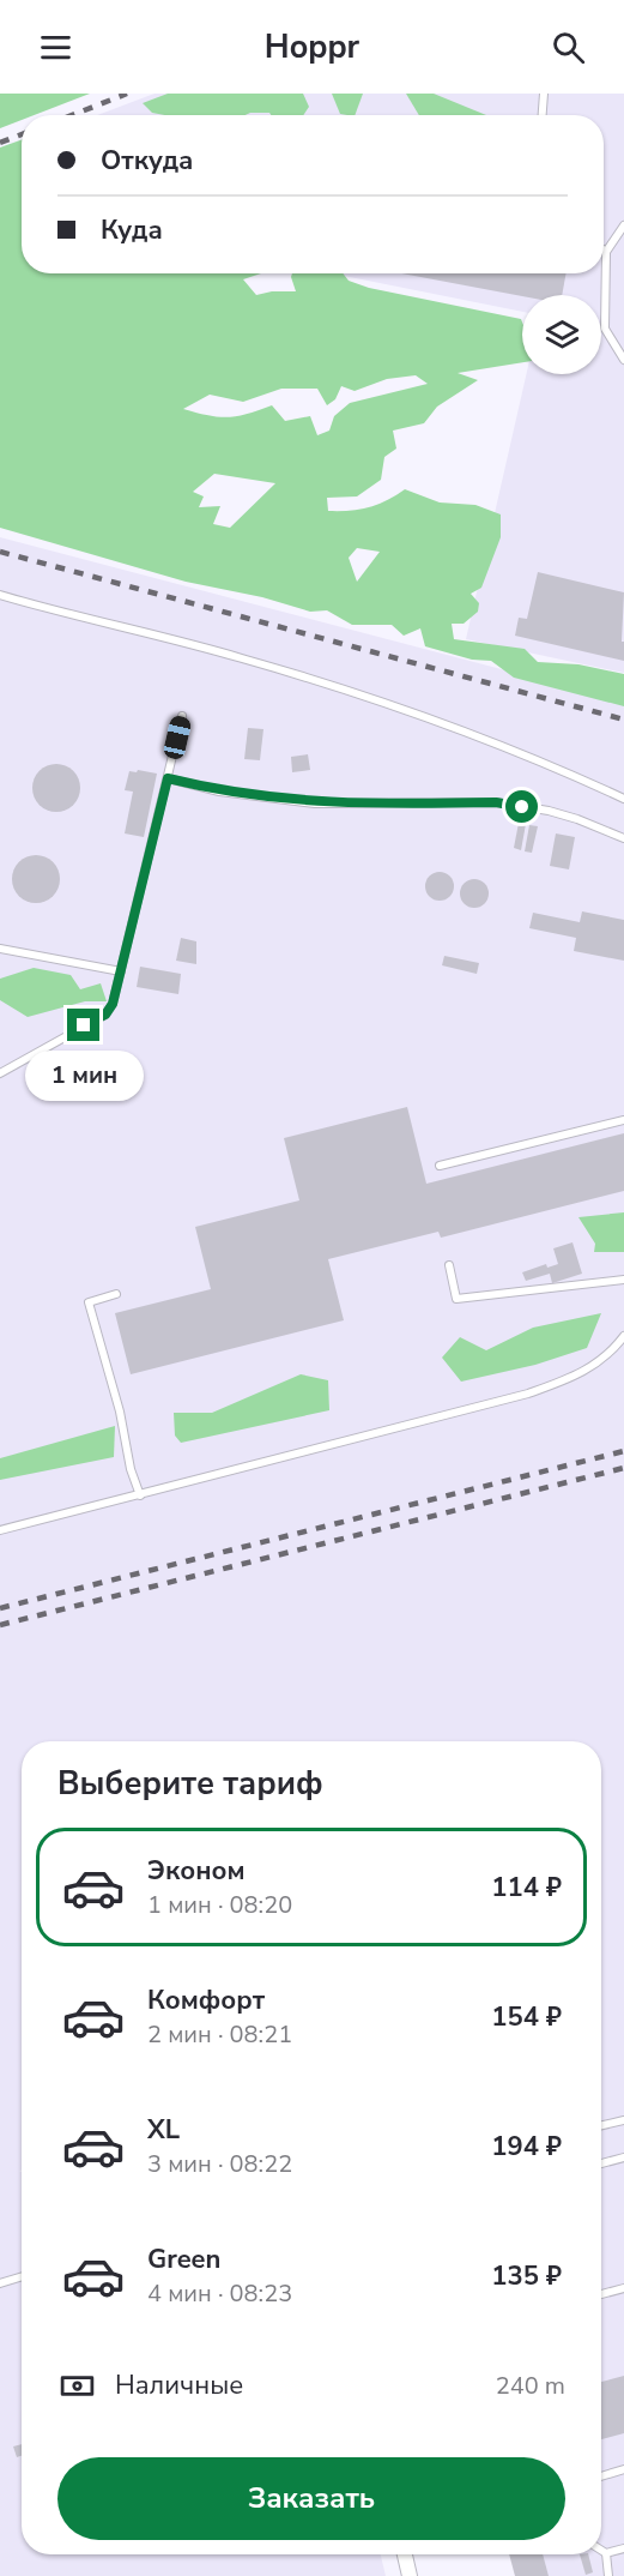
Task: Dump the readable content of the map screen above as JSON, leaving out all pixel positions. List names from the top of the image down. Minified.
{"page":{"header":"Hoppr","banner":["Откуда","Куда"],"bubble":"1 мин","heading":"Выберите тариф","list":[{"name":"Эконом","note":"1 мин · 08:20","value":"114 ₽"},{"name":"Комфорт","note":"2 мин · 08:21","value":"154 ₽"},{"name":"XL","note":"3 мин · 08:22","value":"194 ₽"},{"name":"Green","note":"4 мин · 08:23","value":"135 ₽"}],"pay":["Наличные","240 m"],"buttons":"Заказать"}}
